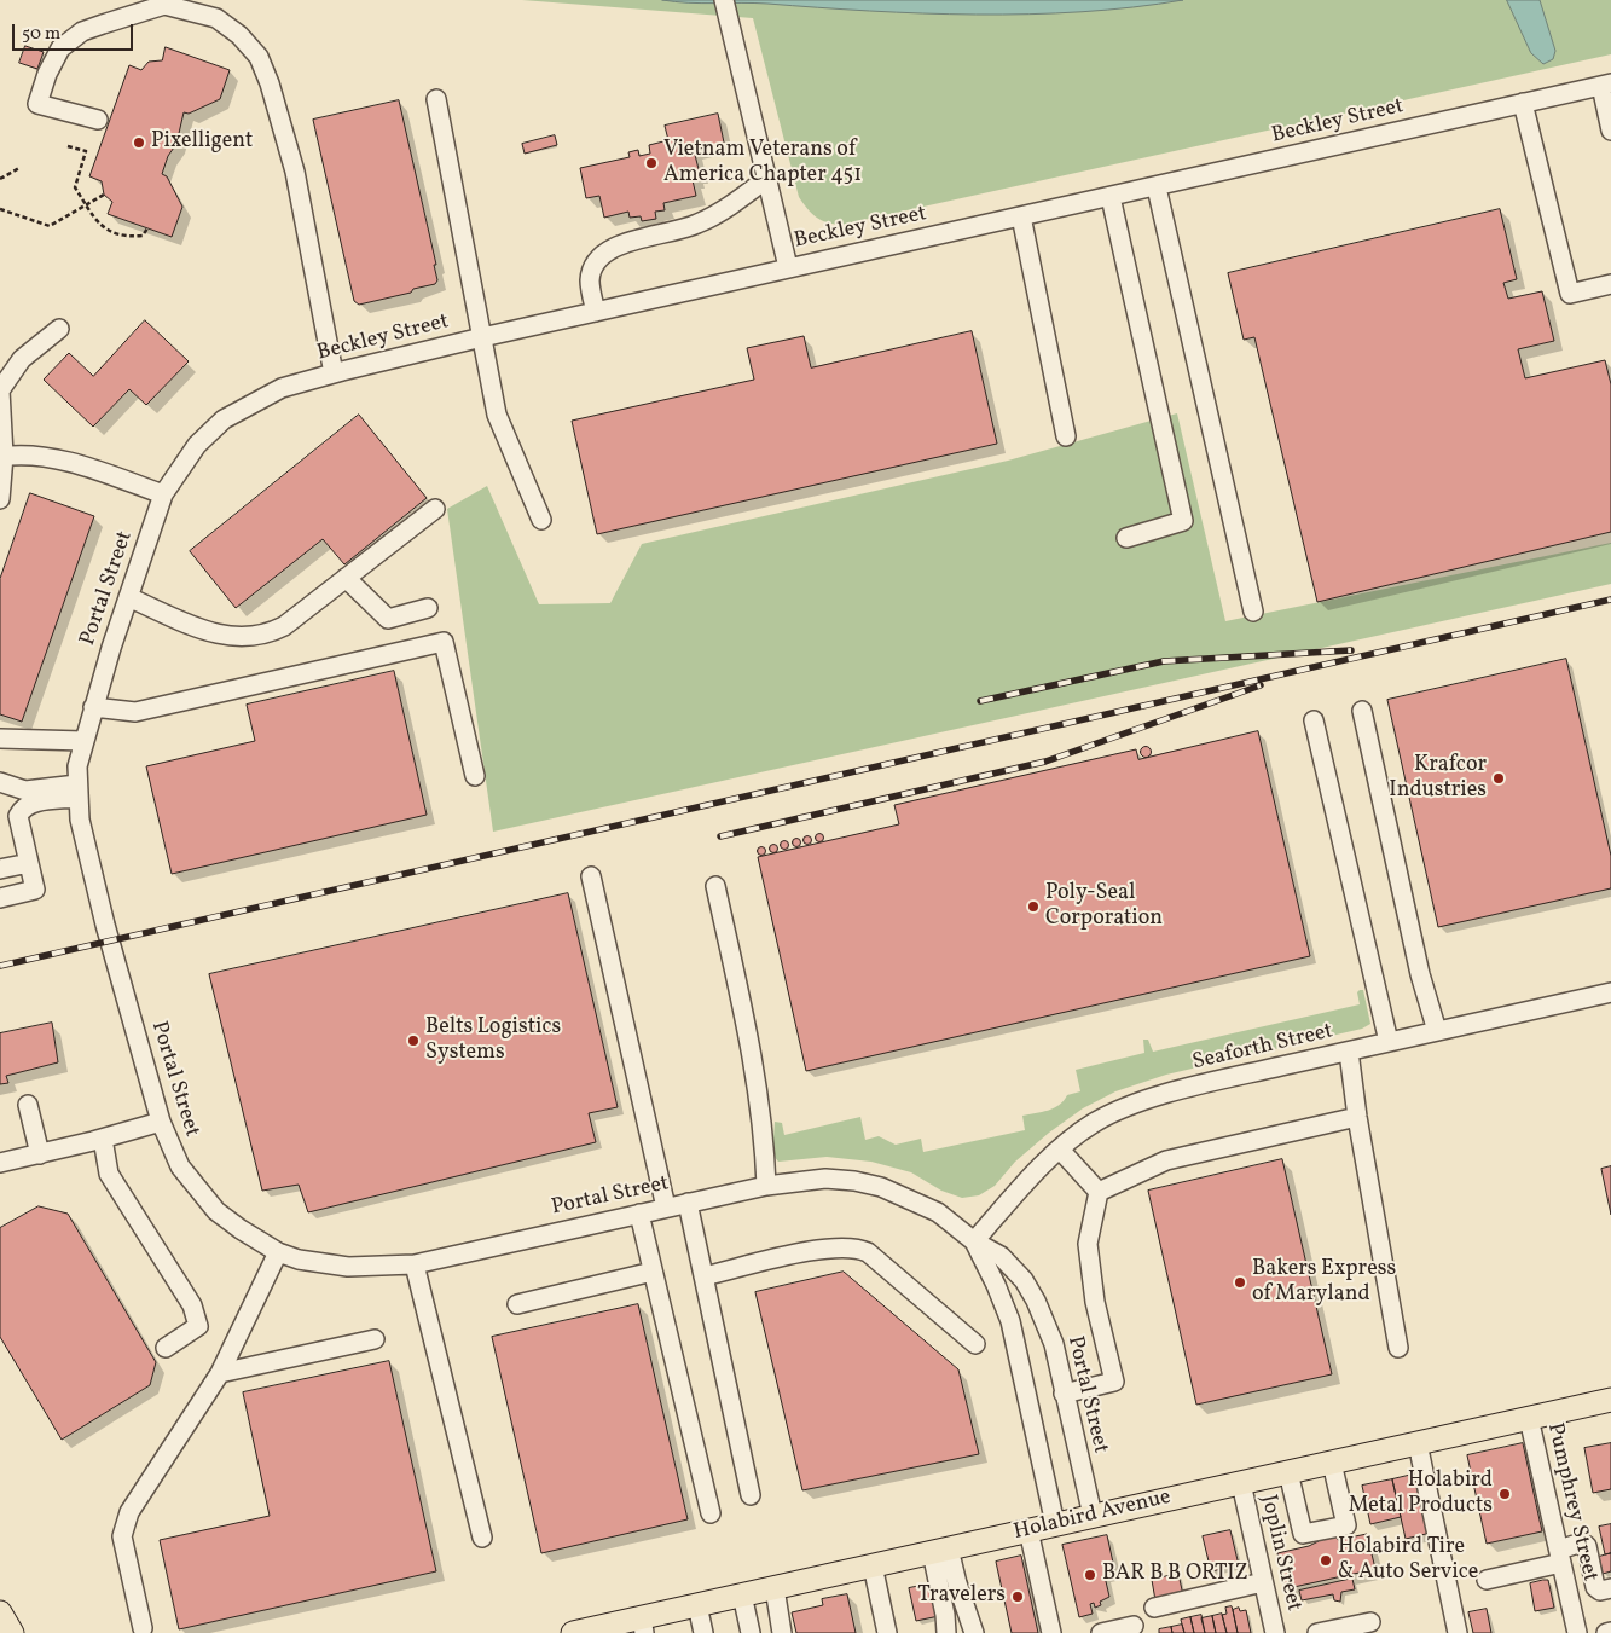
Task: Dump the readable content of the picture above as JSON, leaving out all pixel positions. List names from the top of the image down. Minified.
{"streets":{"main road":["Holabird Avenue"],"street":["Beckley Street","Portal Street","Seaforth Street","Pumphrey Street","Joplin Street"]},"crossings":[["Beckley Street","Portal Street"],["Portal Street","Seaforth Street"],["Portal Street","Holabird Avenue"],["Pumphrey Street","Holabird Avenue"],["Holabird Avenue","Joplin Street"]],"places":["Pixelligent","Vietnam Veterans of America Chapter 451","Krafcor Industries","Poly-Seal Corporation","Belts Logistics Systems","Bakers Express of Maryland","Holabird Metal Products","Holabird Tire & Auto Service","BAR B B ORTIZ","Travelers"],"scale_bar":"50 m"}
